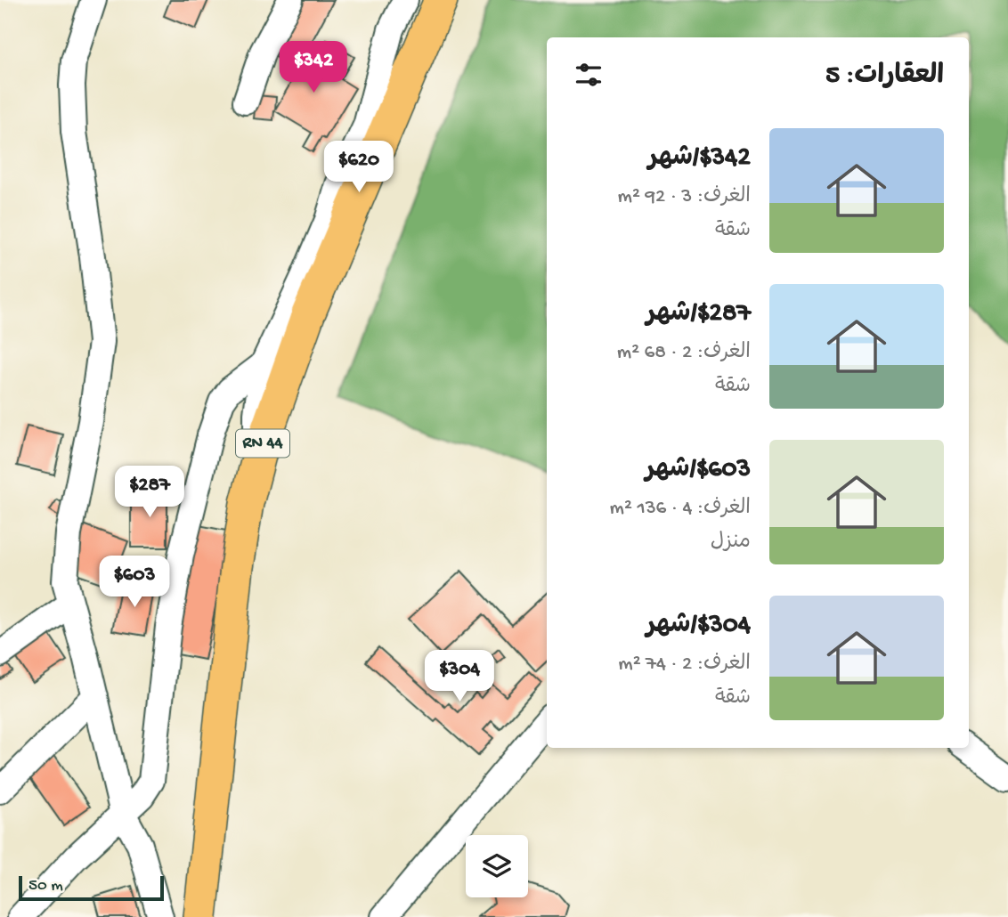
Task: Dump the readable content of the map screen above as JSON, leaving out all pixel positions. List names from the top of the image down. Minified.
{"streets":{"main road":["RN 44"]},"scale_bar":"50 m","page":{"heading":"العقارات: 5","price":["$342","$620","$287","$603","$304"],"list":[{"name":"$342/شهر","note":"الغرف: 3 · 92 m² · شقة"},{"name":"$287/شهر","note":"الغرف: 2 · 68 m² · شقة"},{"name":"$603/شهر","note":"الغرف: 4 · 136 m² · منزل"},{"name":"$304/شهر","note":"الغرف: 2 · 74 m² · شقة"}],"scale":"50 m"}}
